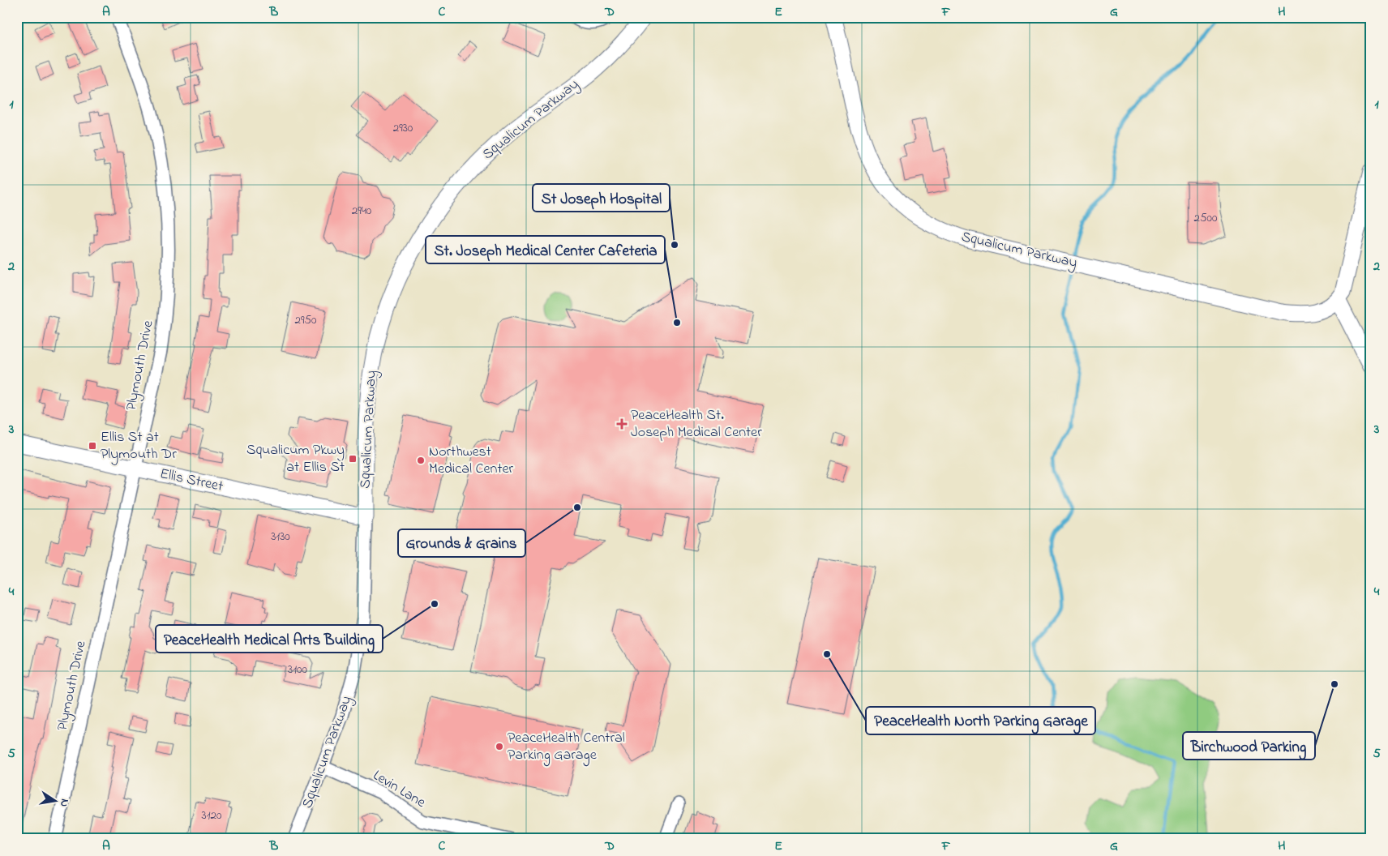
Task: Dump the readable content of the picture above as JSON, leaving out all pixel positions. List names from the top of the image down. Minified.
{"streets":{"street":["Squalicum Parkway","Plymouth Drive","Ellis Street","Levin Lane"]},"crossings":[["Squalicum Parkway","Ellis Street"],["Squalicum Parkway","Levin Lane"],["Plymouth Drive","Ellis Street"]],"places":{"other":["St Joseph Hospital","St. Joseph Medical Center Cafeteria","Northwest Medical Center","Grounds & Grains","PeaceHealth Medical Arts Building","PeaceHealth North Parking Garage","Birchwood Parking","PeaceHealth Central Parking Garage"],"health":["PeaceHealth St. Joseph Medical Center"],"transit":["Ellis St at Plymouth Dr","Squalicum Pkwy at Ellis St"]},"house_numbers":["2930","2940","2500","2950","3130","3100","3120"],"north":"right","grid":{"columns":["A","B","C","D","E","F","G","H"],"rows":["1","2","3","4","5"]}}
